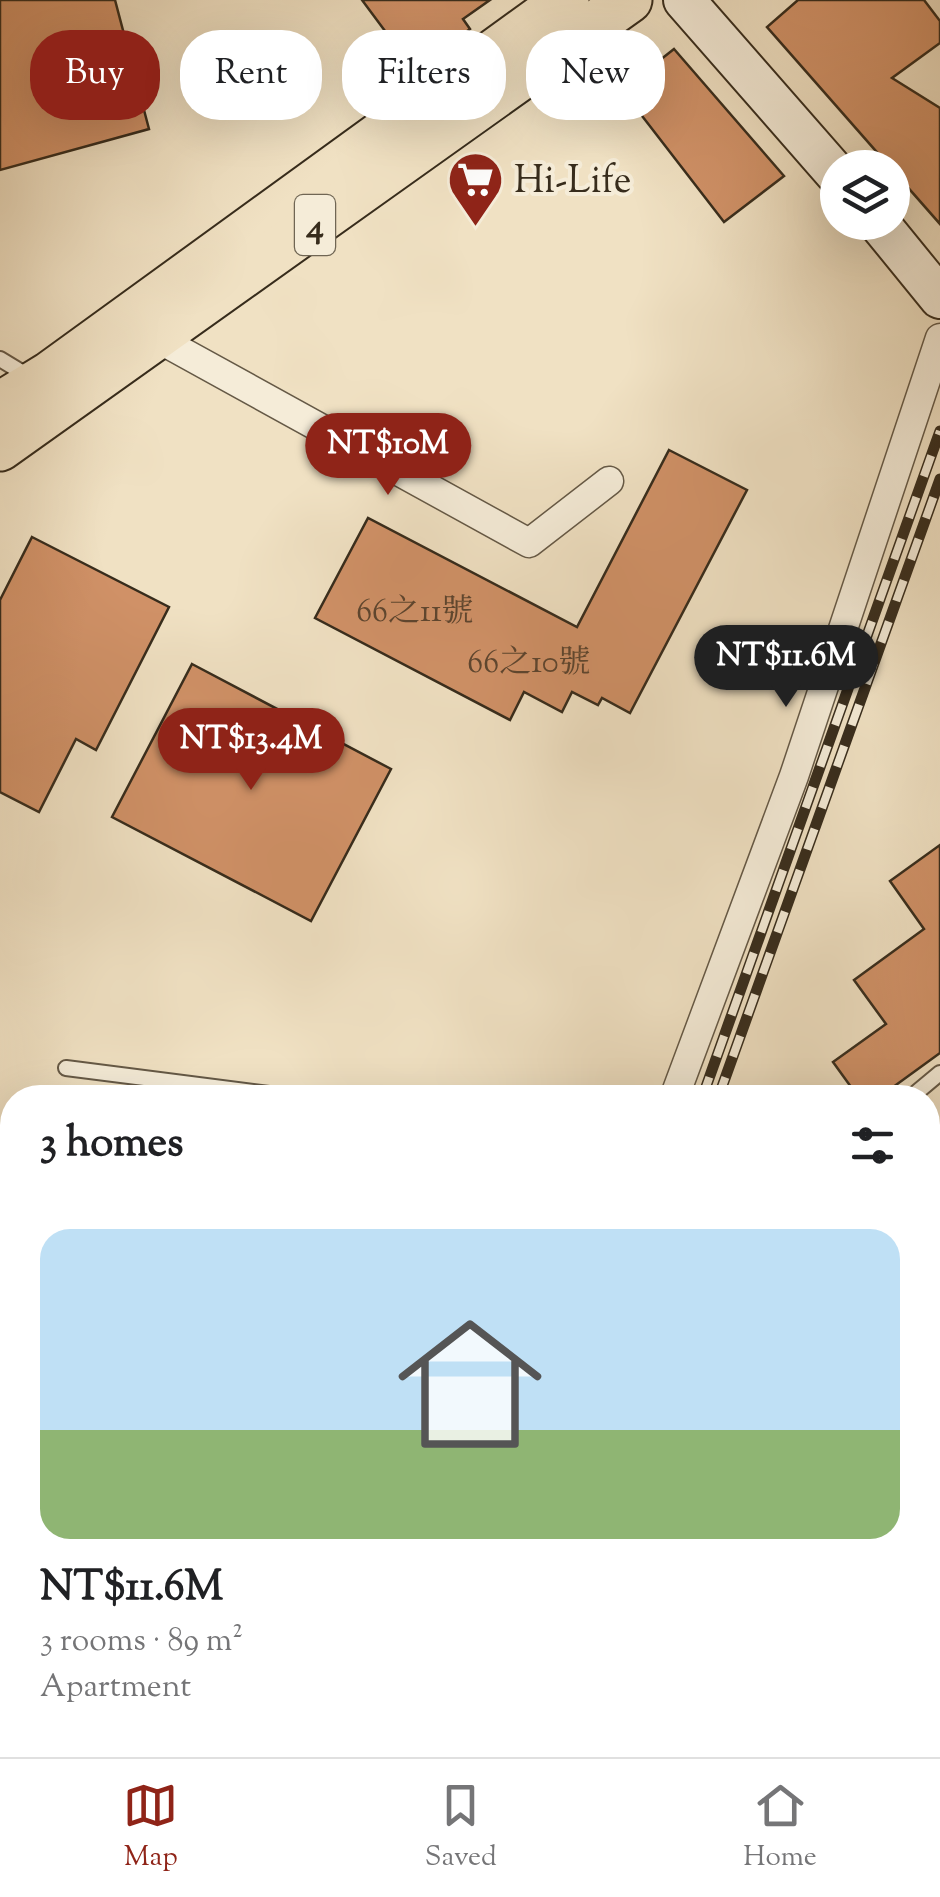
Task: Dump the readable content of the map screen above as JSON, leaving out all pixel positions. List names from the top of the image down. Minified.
{"streets":{"main road":["4"]},"places":{"supermarket":["Hi-Life"]},"house_numbers":["66之11號","66之10號"],"page":{"chip":["Buy","Rent","Filters","New"],"price":["NT$10M","NT$11.6M","NT$13.4M"],"heading":"3 homes","list":[{"name":"NT$11.6M","note":"3 rooms · 89 m² · Apartment"}],"tabs":["Map","Saved","Home"]}}
